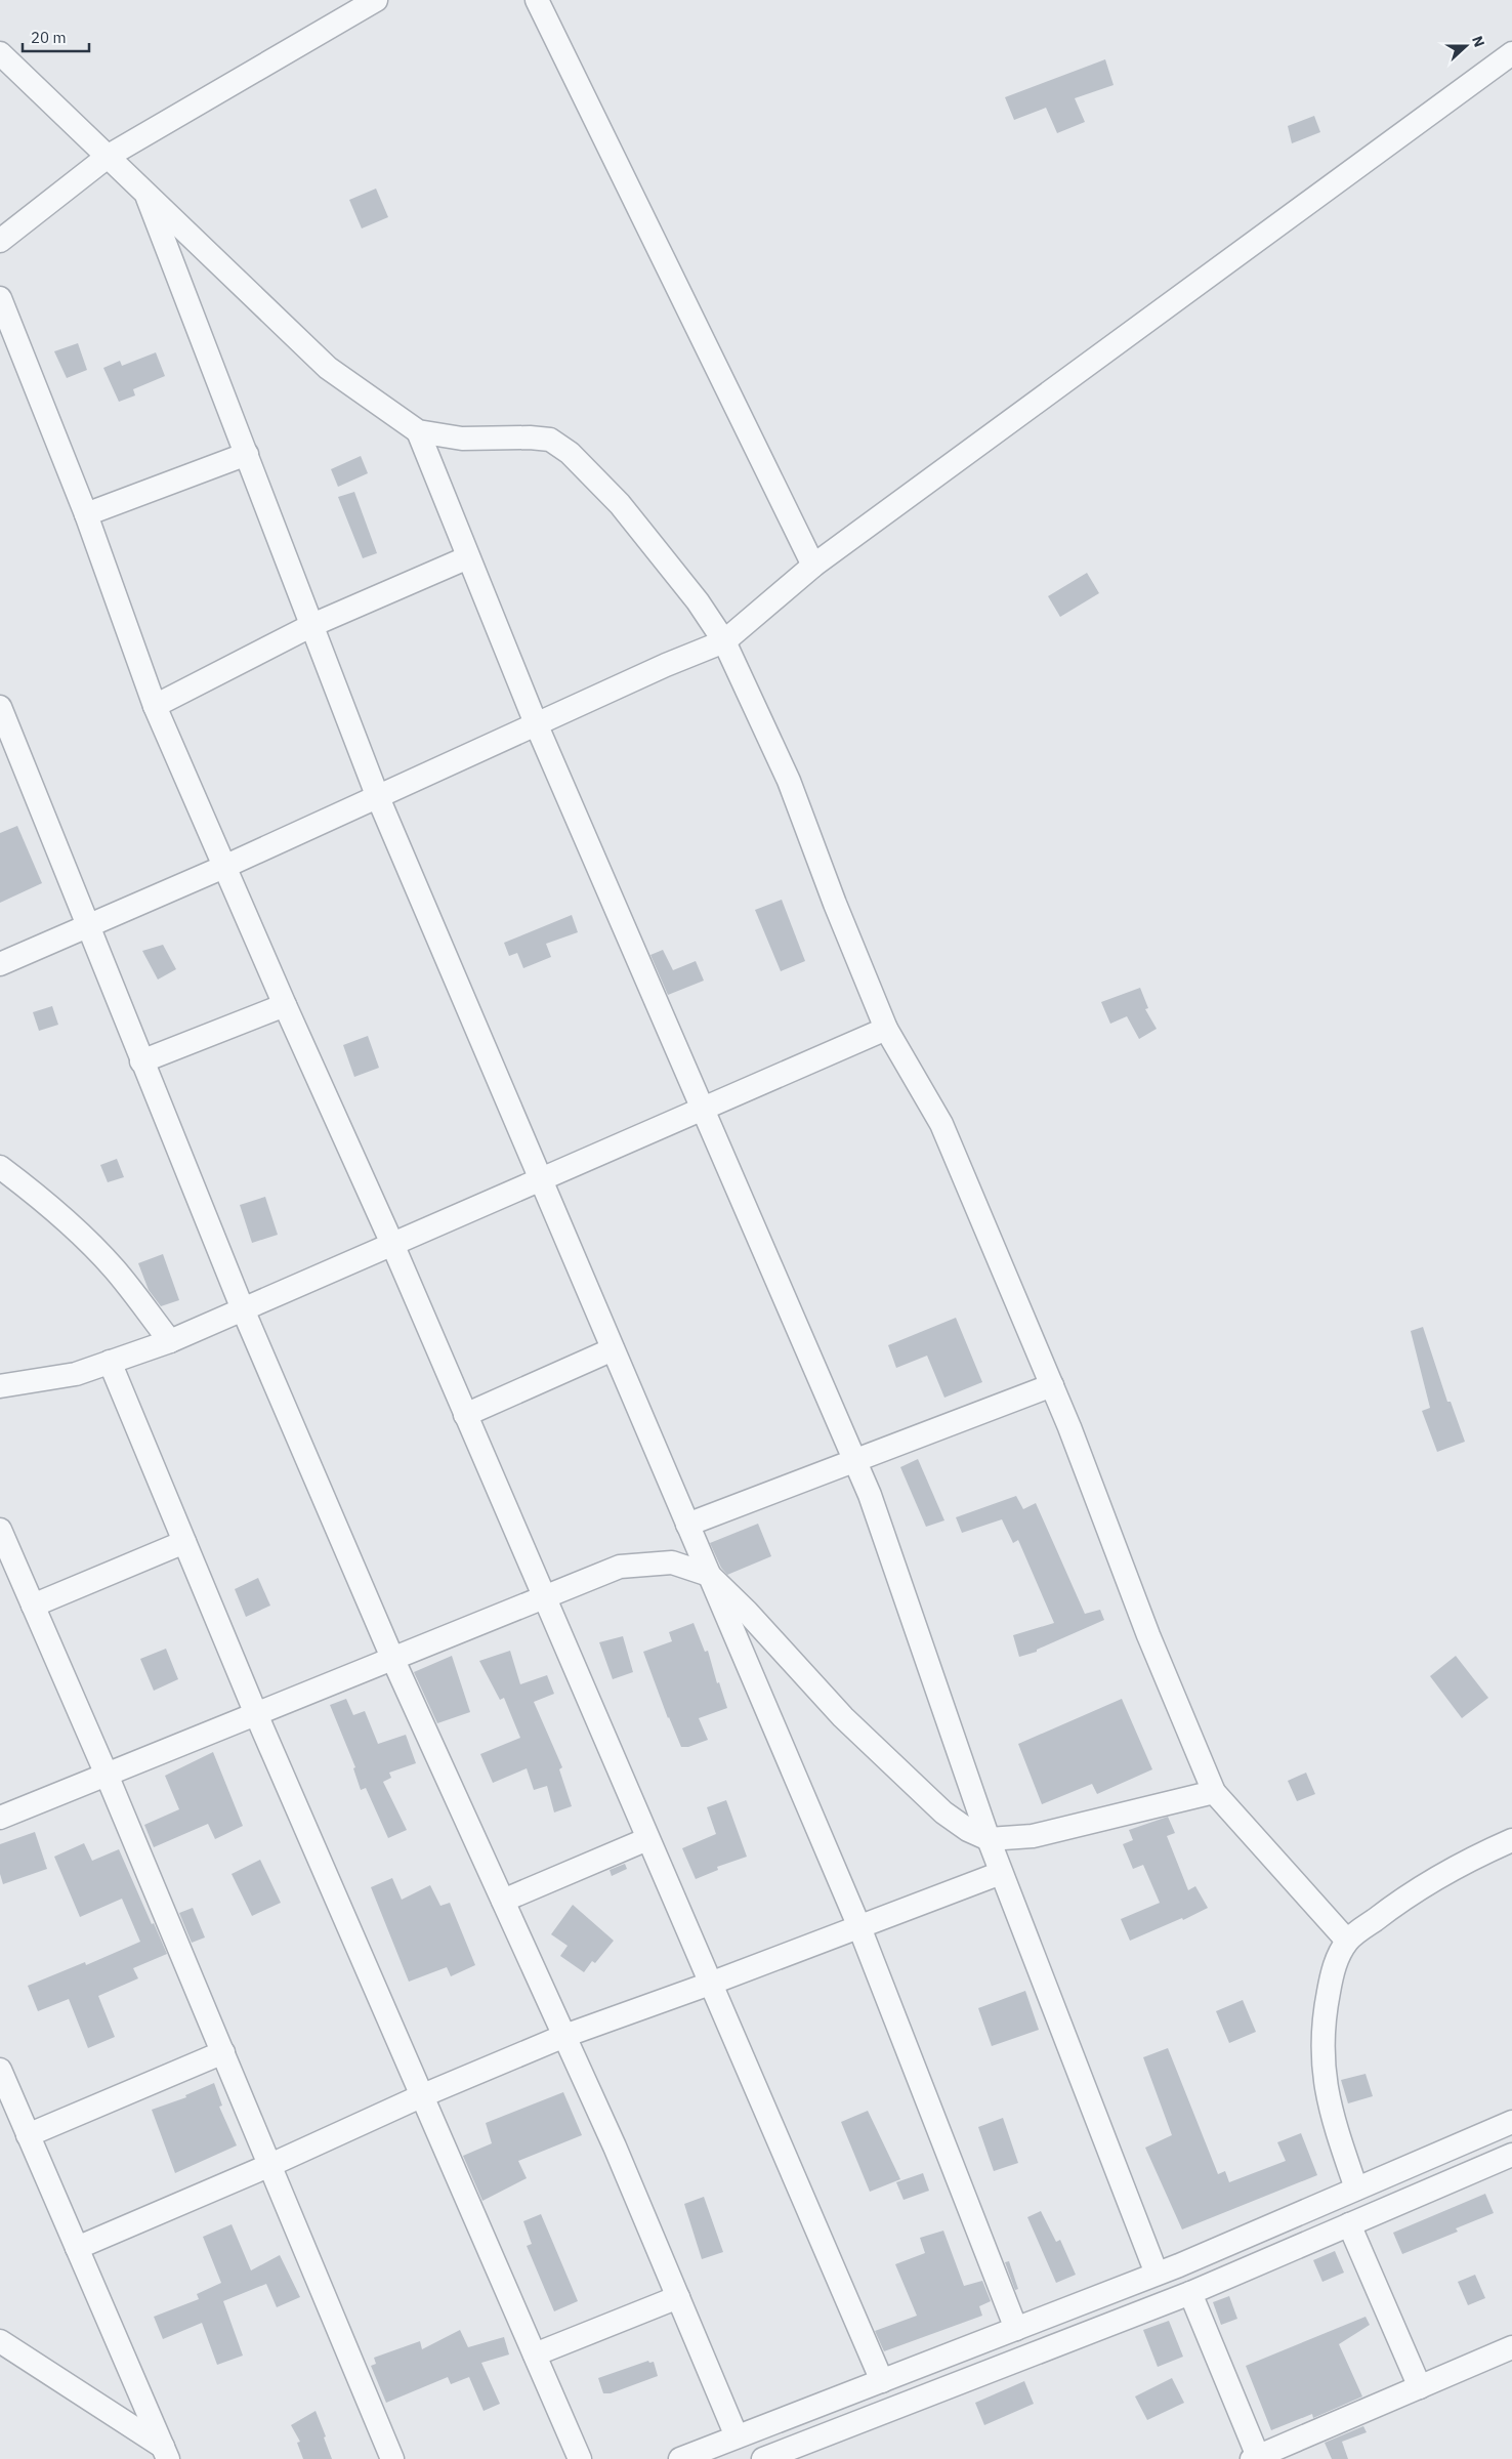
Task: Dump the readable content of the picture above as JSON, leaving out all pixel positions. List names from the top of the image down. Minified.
{"scale_bar":"20 m","north":"right"}
